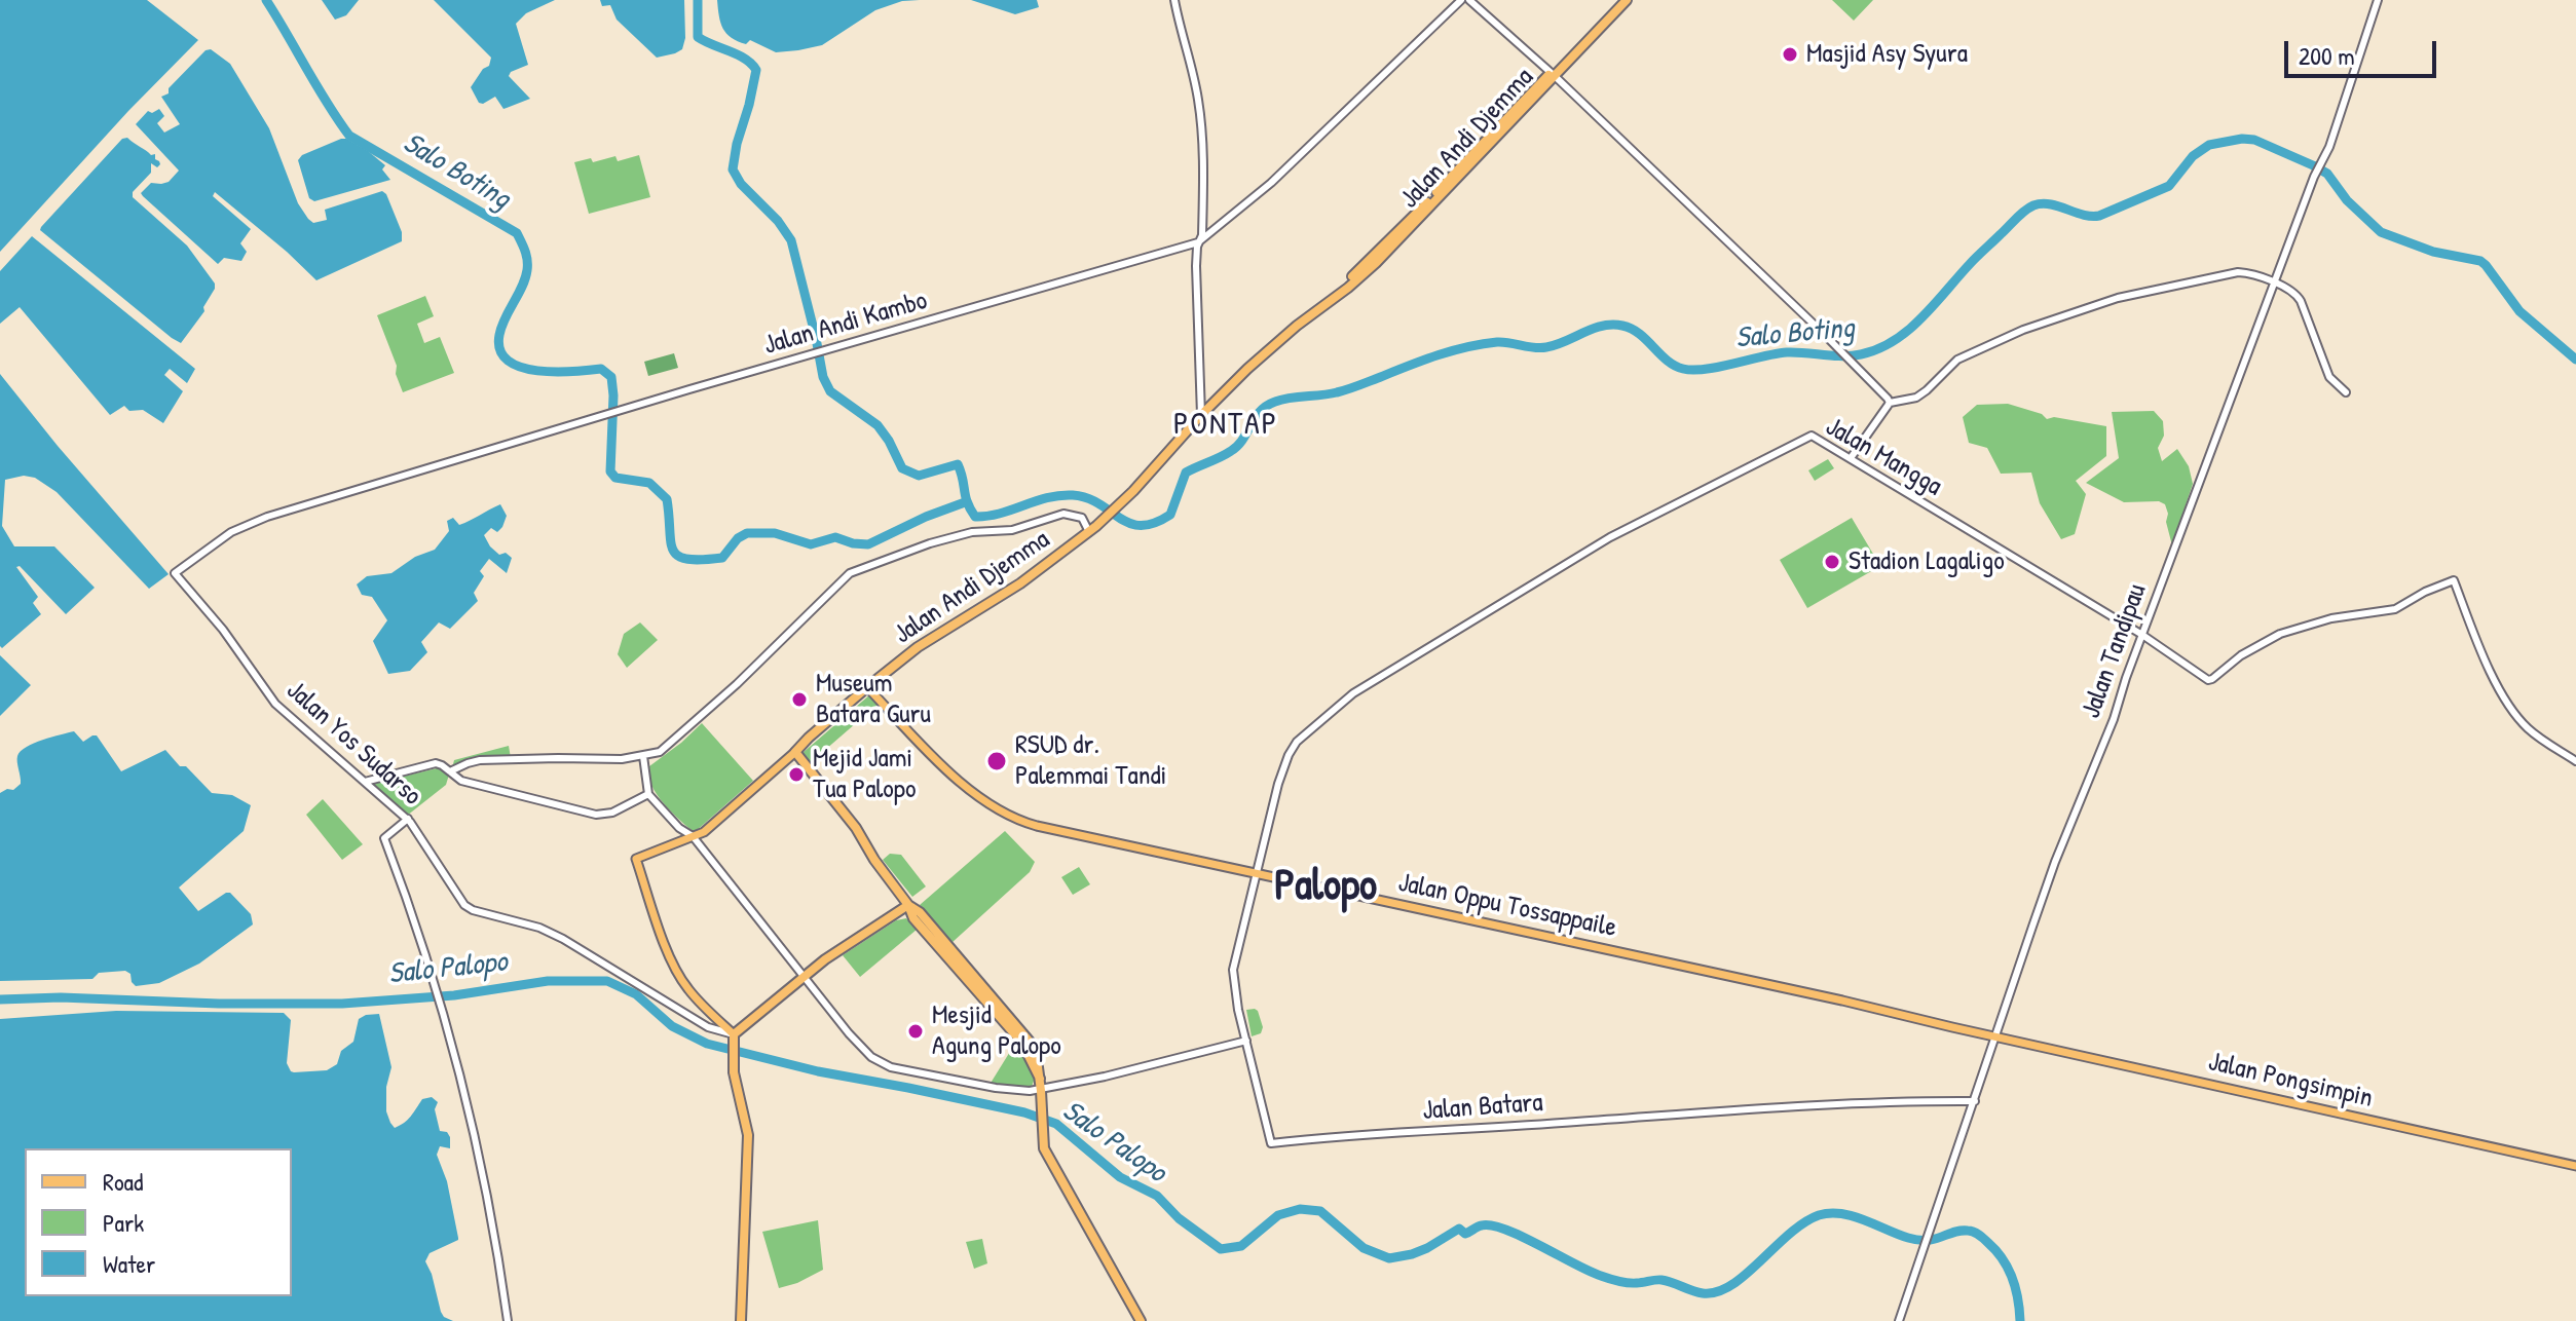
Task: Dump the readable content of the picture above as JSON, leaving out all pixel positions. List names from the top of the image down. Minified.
{"streets":{"highway":["Jalan Andi Djemma"],"main road":["Jalan Oppu Tossappaile","Jalan Pongsimpin"],"street":["Jalan Andi Kambo","Jalan Mangga","Jalan Tandipau","Jalan Yos Sudarso","Jalan Batara"]},"crossings":[["Jalan Andi Djemma","Jalan Yos Sudarso"],["Jalan Andi Djemma","Jalan Oppu Tossappaile"],["Jalan Andi Kambo","Jalan Yos Sudarso"],["Jalan Mangga","Jalan Tandipau"],["Jalan Mangga","Jalan Oppu Tossappaile"],["Jalan Mangga","Jalan Batara"],["Jalan Tandipau","Jalan Oppu Tossappaile"],["Jalan Tandipau","Jalan Pongsimpin"],["Jalan Tandipau","Jalan Batara"],["Jalan Oppu Tossappaile","Jalan Pongsimpin"],["Jalan Oppu Tossappaile","Jalan Batara"]],"districts":["PONTAP","Palopo"],"water":["Salo Boting","Salo Palopo"],"places":["Masjid Asy Syura","Stadion Lagaligo","Museum Batara Guru","RSUD dr. Palemmai Tandi","Mejid Jami Tua Palopo","Mesjid Agung Palopo"],"legend":["Road","Park","Water"],"scale_bar":"200 m"}
